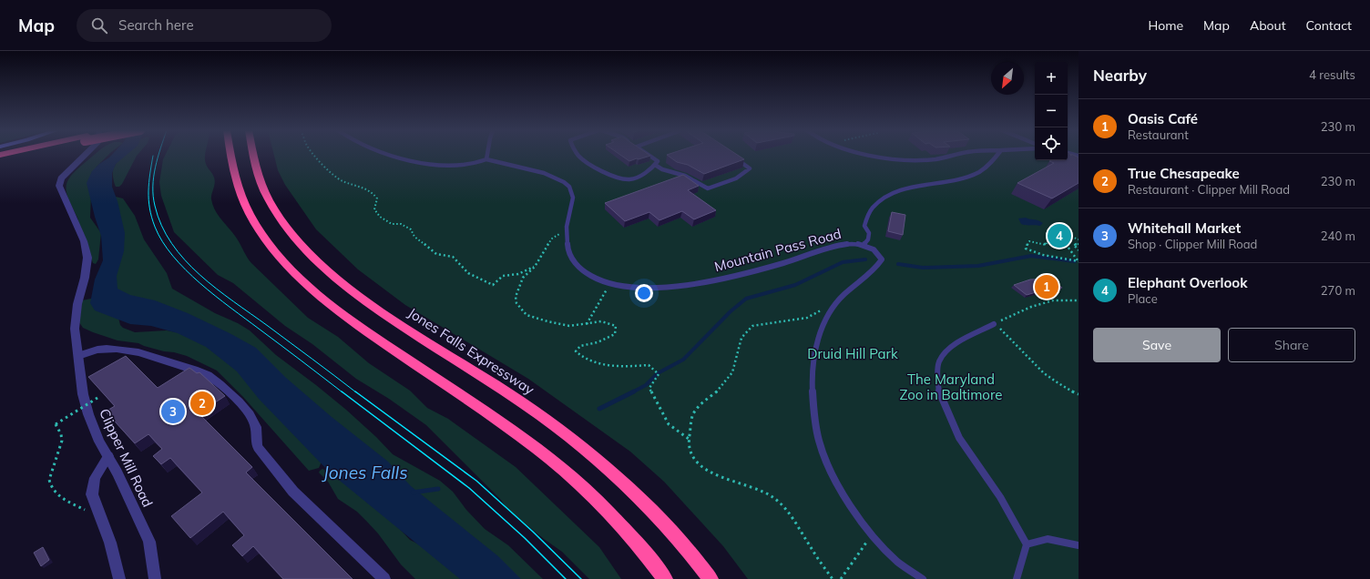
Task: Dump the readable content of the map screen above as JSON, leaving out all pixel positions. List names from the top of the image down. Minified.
{"streets":{"highway":["Jones Falls Expressway"],"street":["Clipper Mill Road"],"lane":["Mountain Pass Road"]},"water":["Jones Falls"],"parks":["Druid Hill Park","The Maryland Zoo in Baltimore"],"north":"bottom left","page":{"header":"Map","search":"Search here","nav":["Home","Map","About","Contact"],"heading":["Nearby","4 results"],"map_buttons":["+","−"],"list":[{"mark":"1","name":"Oasis Café","note":"Restaurant","value":"230 m"},{"mark":"2","name":"True Chesapeake","note":"Restaurant · Clipper Mill Road","value":"230 m"},{"mark":"3","name":"Whitehall Market","note":"Shop · Clipper Mill Road","value":"240 m"},{"mark":"4","name":"Elephant Overlook","note":"Place","value":"270 m"}],"pins":["4","1","2","3"],"buttons":["Save","Share"]}}
